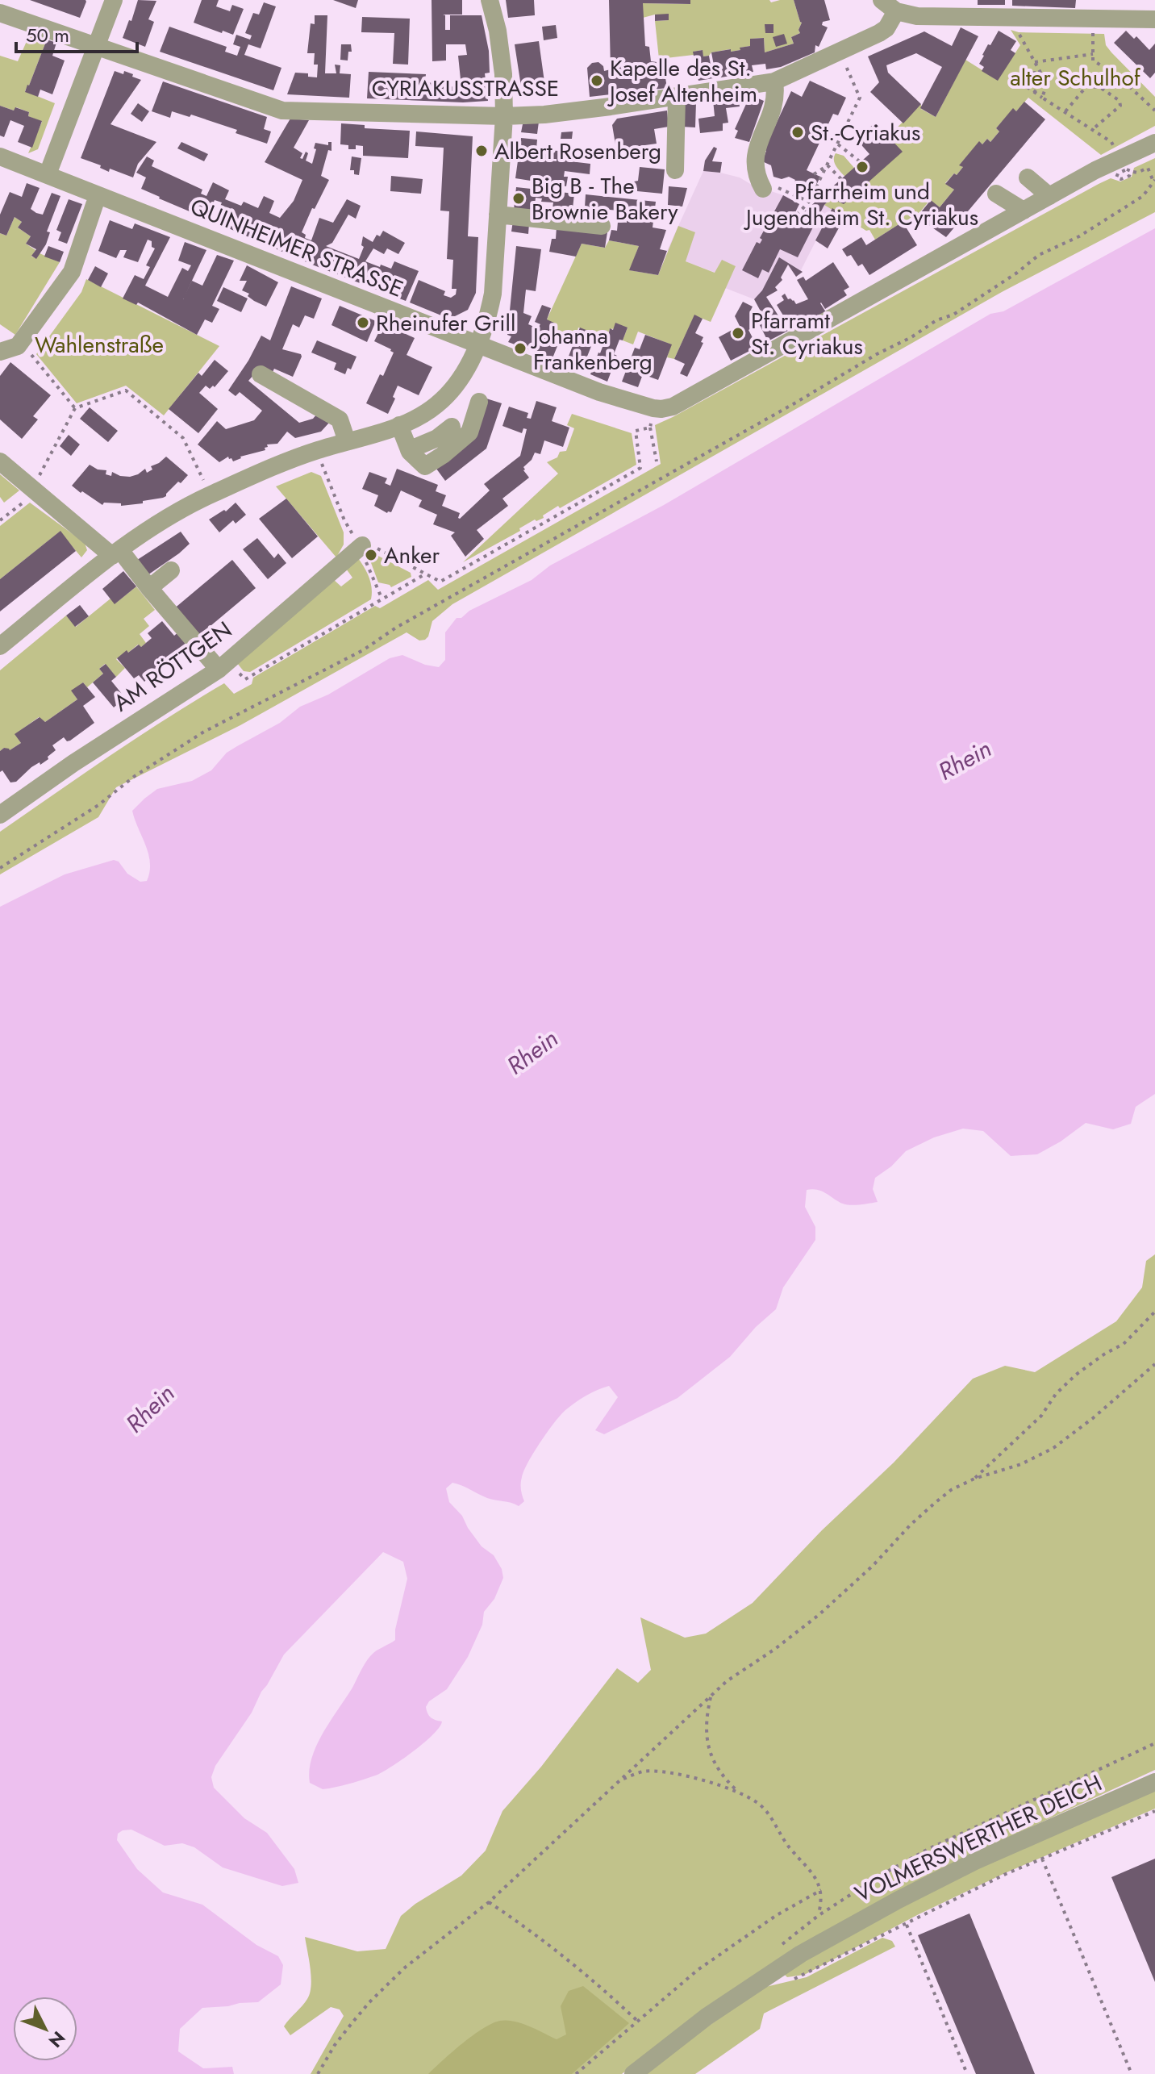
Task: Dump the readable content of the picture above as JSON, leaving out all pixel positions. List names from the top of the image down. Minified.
{"streets":{"street":["CYRIAKUSSTRASSE","QUINHEIMER STRASSE","AM RÖTTGEN","VOLMERSWERTHER DEICH"]},"water":["Rhein"],"parks":["alter Schulhof","Wahlenstraße"],"places":["Kapelle des St. Josef Altenheim","St.-Cyriakus","Albert Rosenberg","Pfarrheim und Jugendheim St. Cyriakus","Big B - The Brownie Bakery","Rheinufer Grill","Pfarramt St. Cyriakus","Johanna Frankenberg","Anker"],"scale_bar":"50 m","north":"bottom right"}
